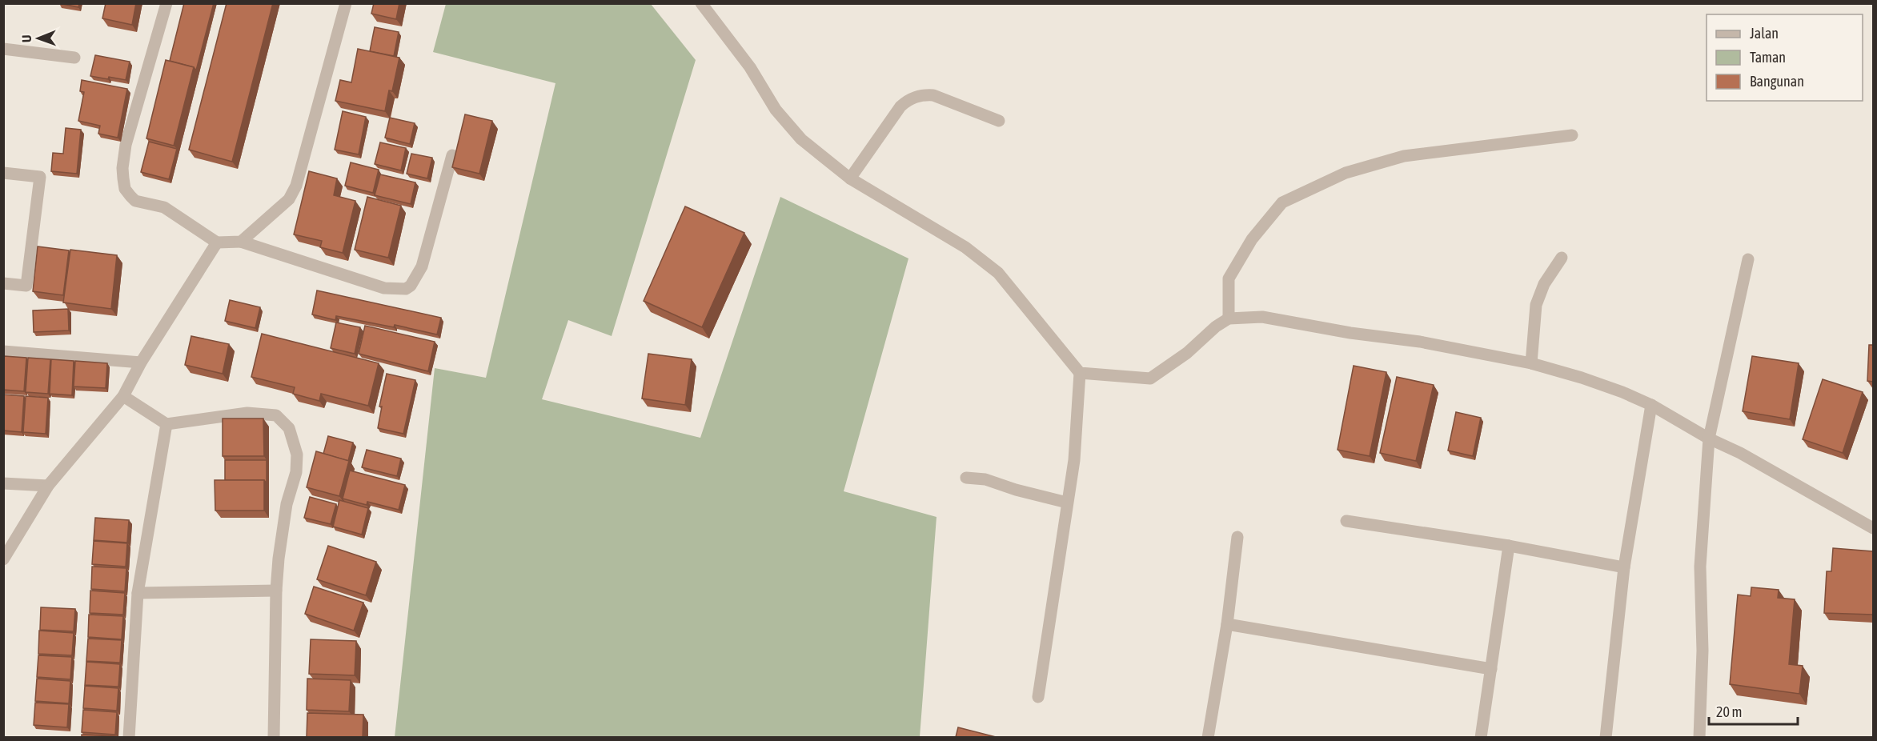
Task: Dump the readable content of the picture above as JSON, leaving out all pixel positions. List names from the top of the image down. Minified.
{"legend":["Jalan","Taman","Bangunan"],"scale_bar":"20 m","north":"left"}
